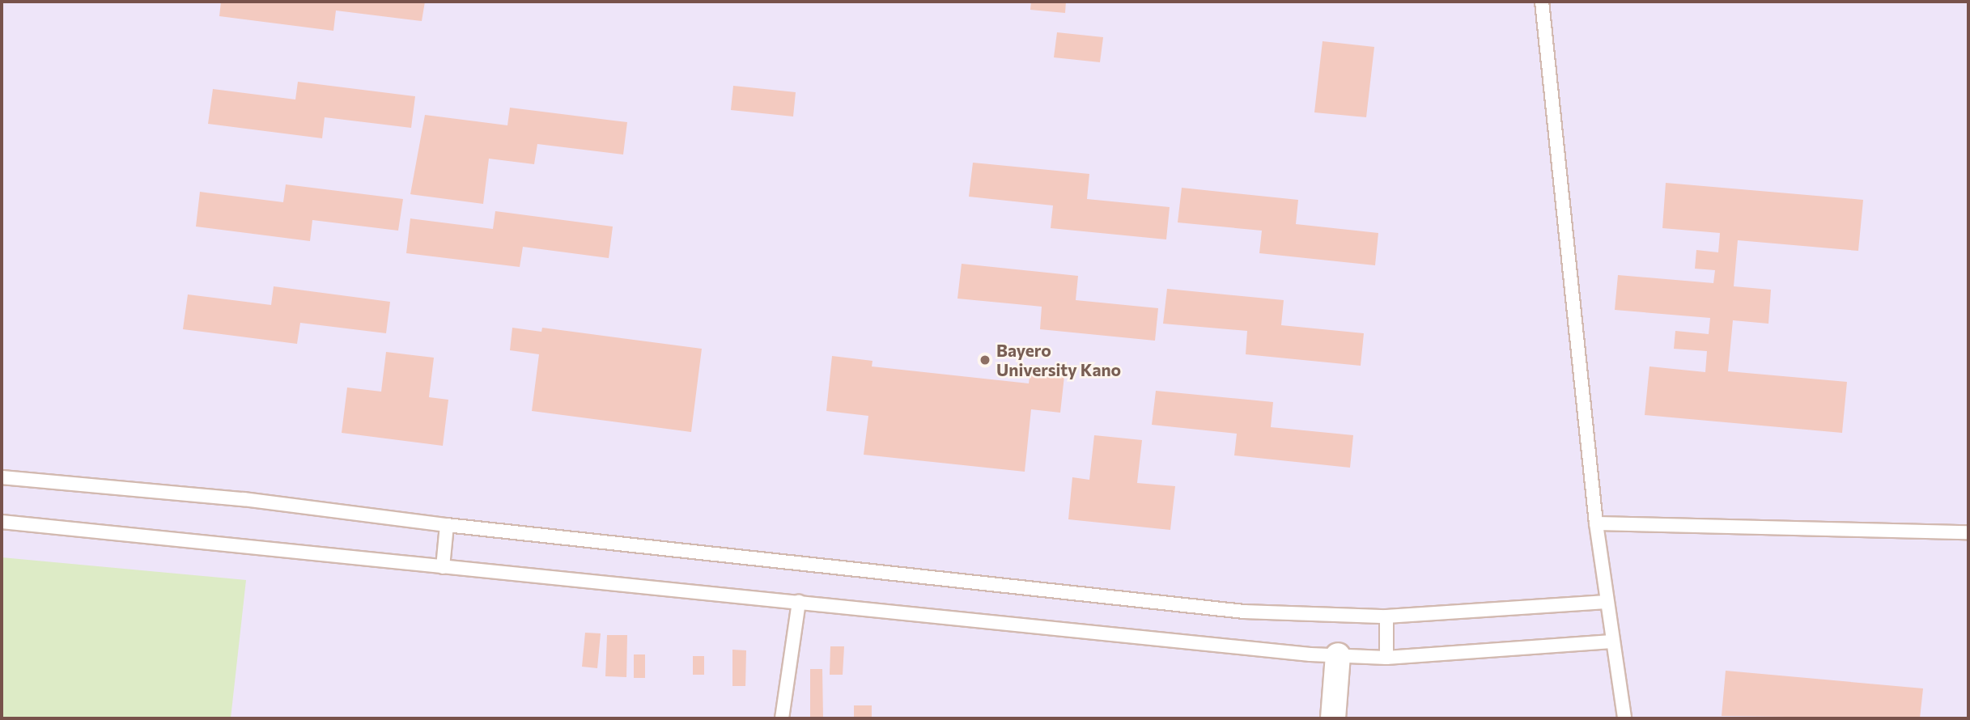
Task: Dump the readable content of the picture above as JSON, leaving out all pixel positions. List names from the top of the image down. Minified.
{"places":["Bayero University Kano"]}
